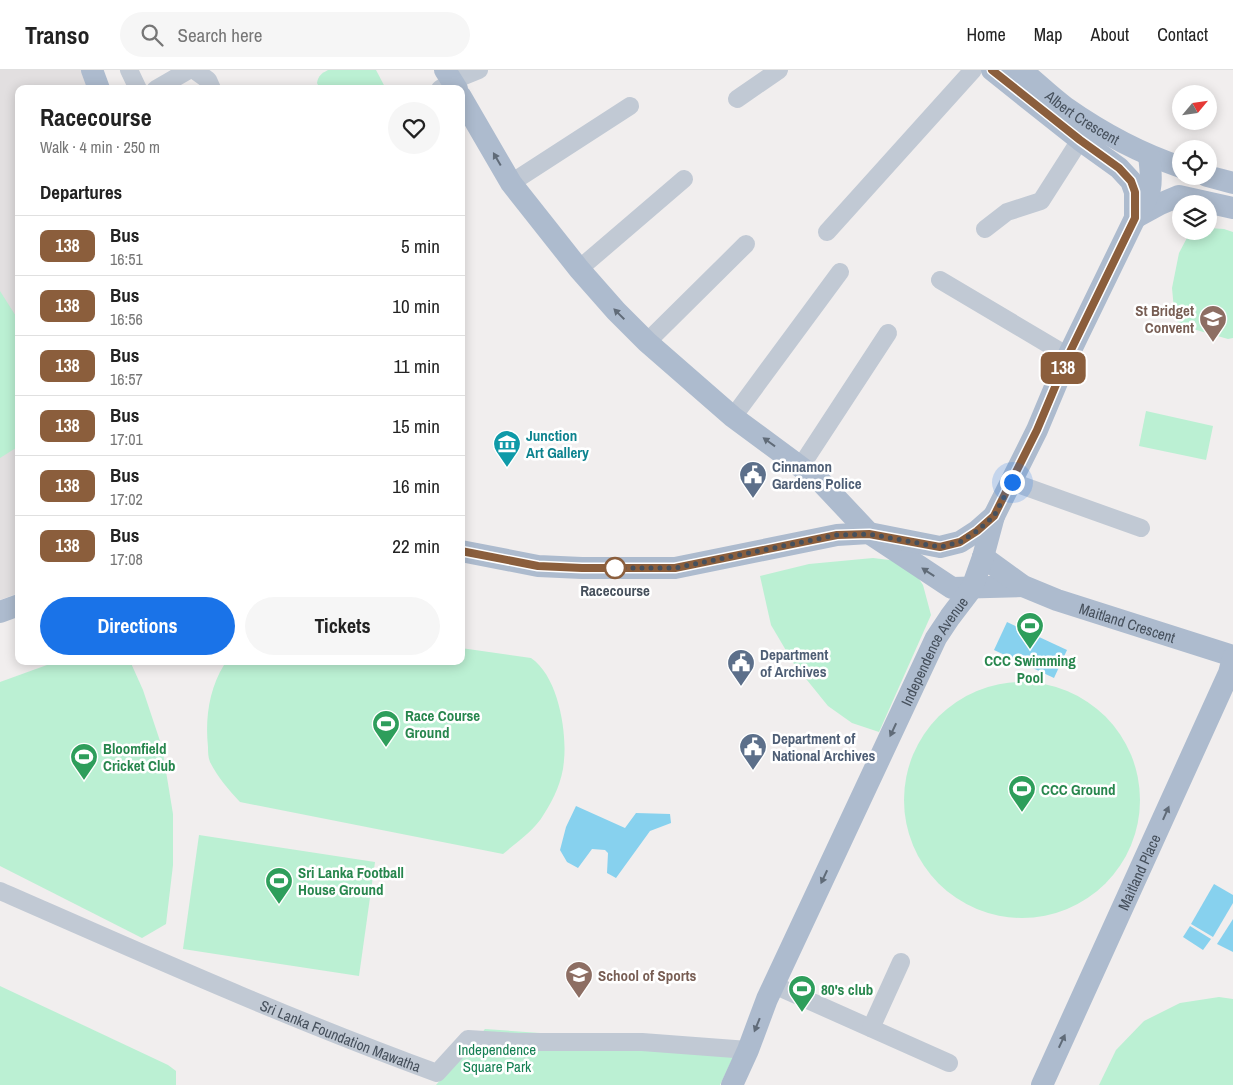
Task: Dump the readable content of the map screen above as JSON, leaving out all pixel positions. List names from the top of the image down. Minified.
{"streets":{"main road":["Albert Crescent","Maitland Crescent","Independence Avenue","Maitland Place"],"street":["Sri Lanka Foundation Mawatha"]},"crossings":[["Albert Crescent","Independence Avenue"],["Maitland Crescent","Independence Avenue"],["Maitland Crescent","Maitland Place"],["Independence Avenue","Sri Lanka Foundation Mawatha"]],"one_way":["Maitland Crescent","Independence Avenue","Maitland Place"],"parks":["Independence Square Park"],"places":{"school or university":["St Bridget Convent","School of Sports"],"museum":["Junction Art Gallery"],"public building":["Cinnamon Gardens Police","Department of Archives","Department of National Archives"],"other":["Racecourse"],"sports":["CCC Swimming Pool","Race Course Ground","Bloomfield Cricket Club","CCC Ground","Sri Lanka Football House Ground","80's club"]},"lines":["bus line 138"],"north":"top right","page":{"header":"Transo","search":"Search here","nav":["Home","Map","About","Contact"],"on_map":"138","heading":[["Racecourse","Walk · 4 min · 250 m"],"Departures"],"list":[{"mark":"138","name":"Bus","note":"16:51","value":"5 min"},{"mark":"138","name":"Bus","note":"16:56","value":"10 min"},{"mark":"138","name":"Bus","note":"16:57","value":"11 min"},{"mark":"138","name":"Bus","note":"17:01","value":"15 min"},{"mark":"138","name":"Bus","note":"17:02","value":"16 min"},{"mark":"138","name":"Bus","note":"17:08","value":"22 min"}],"buttons":["Directions","Tickets"]}}
